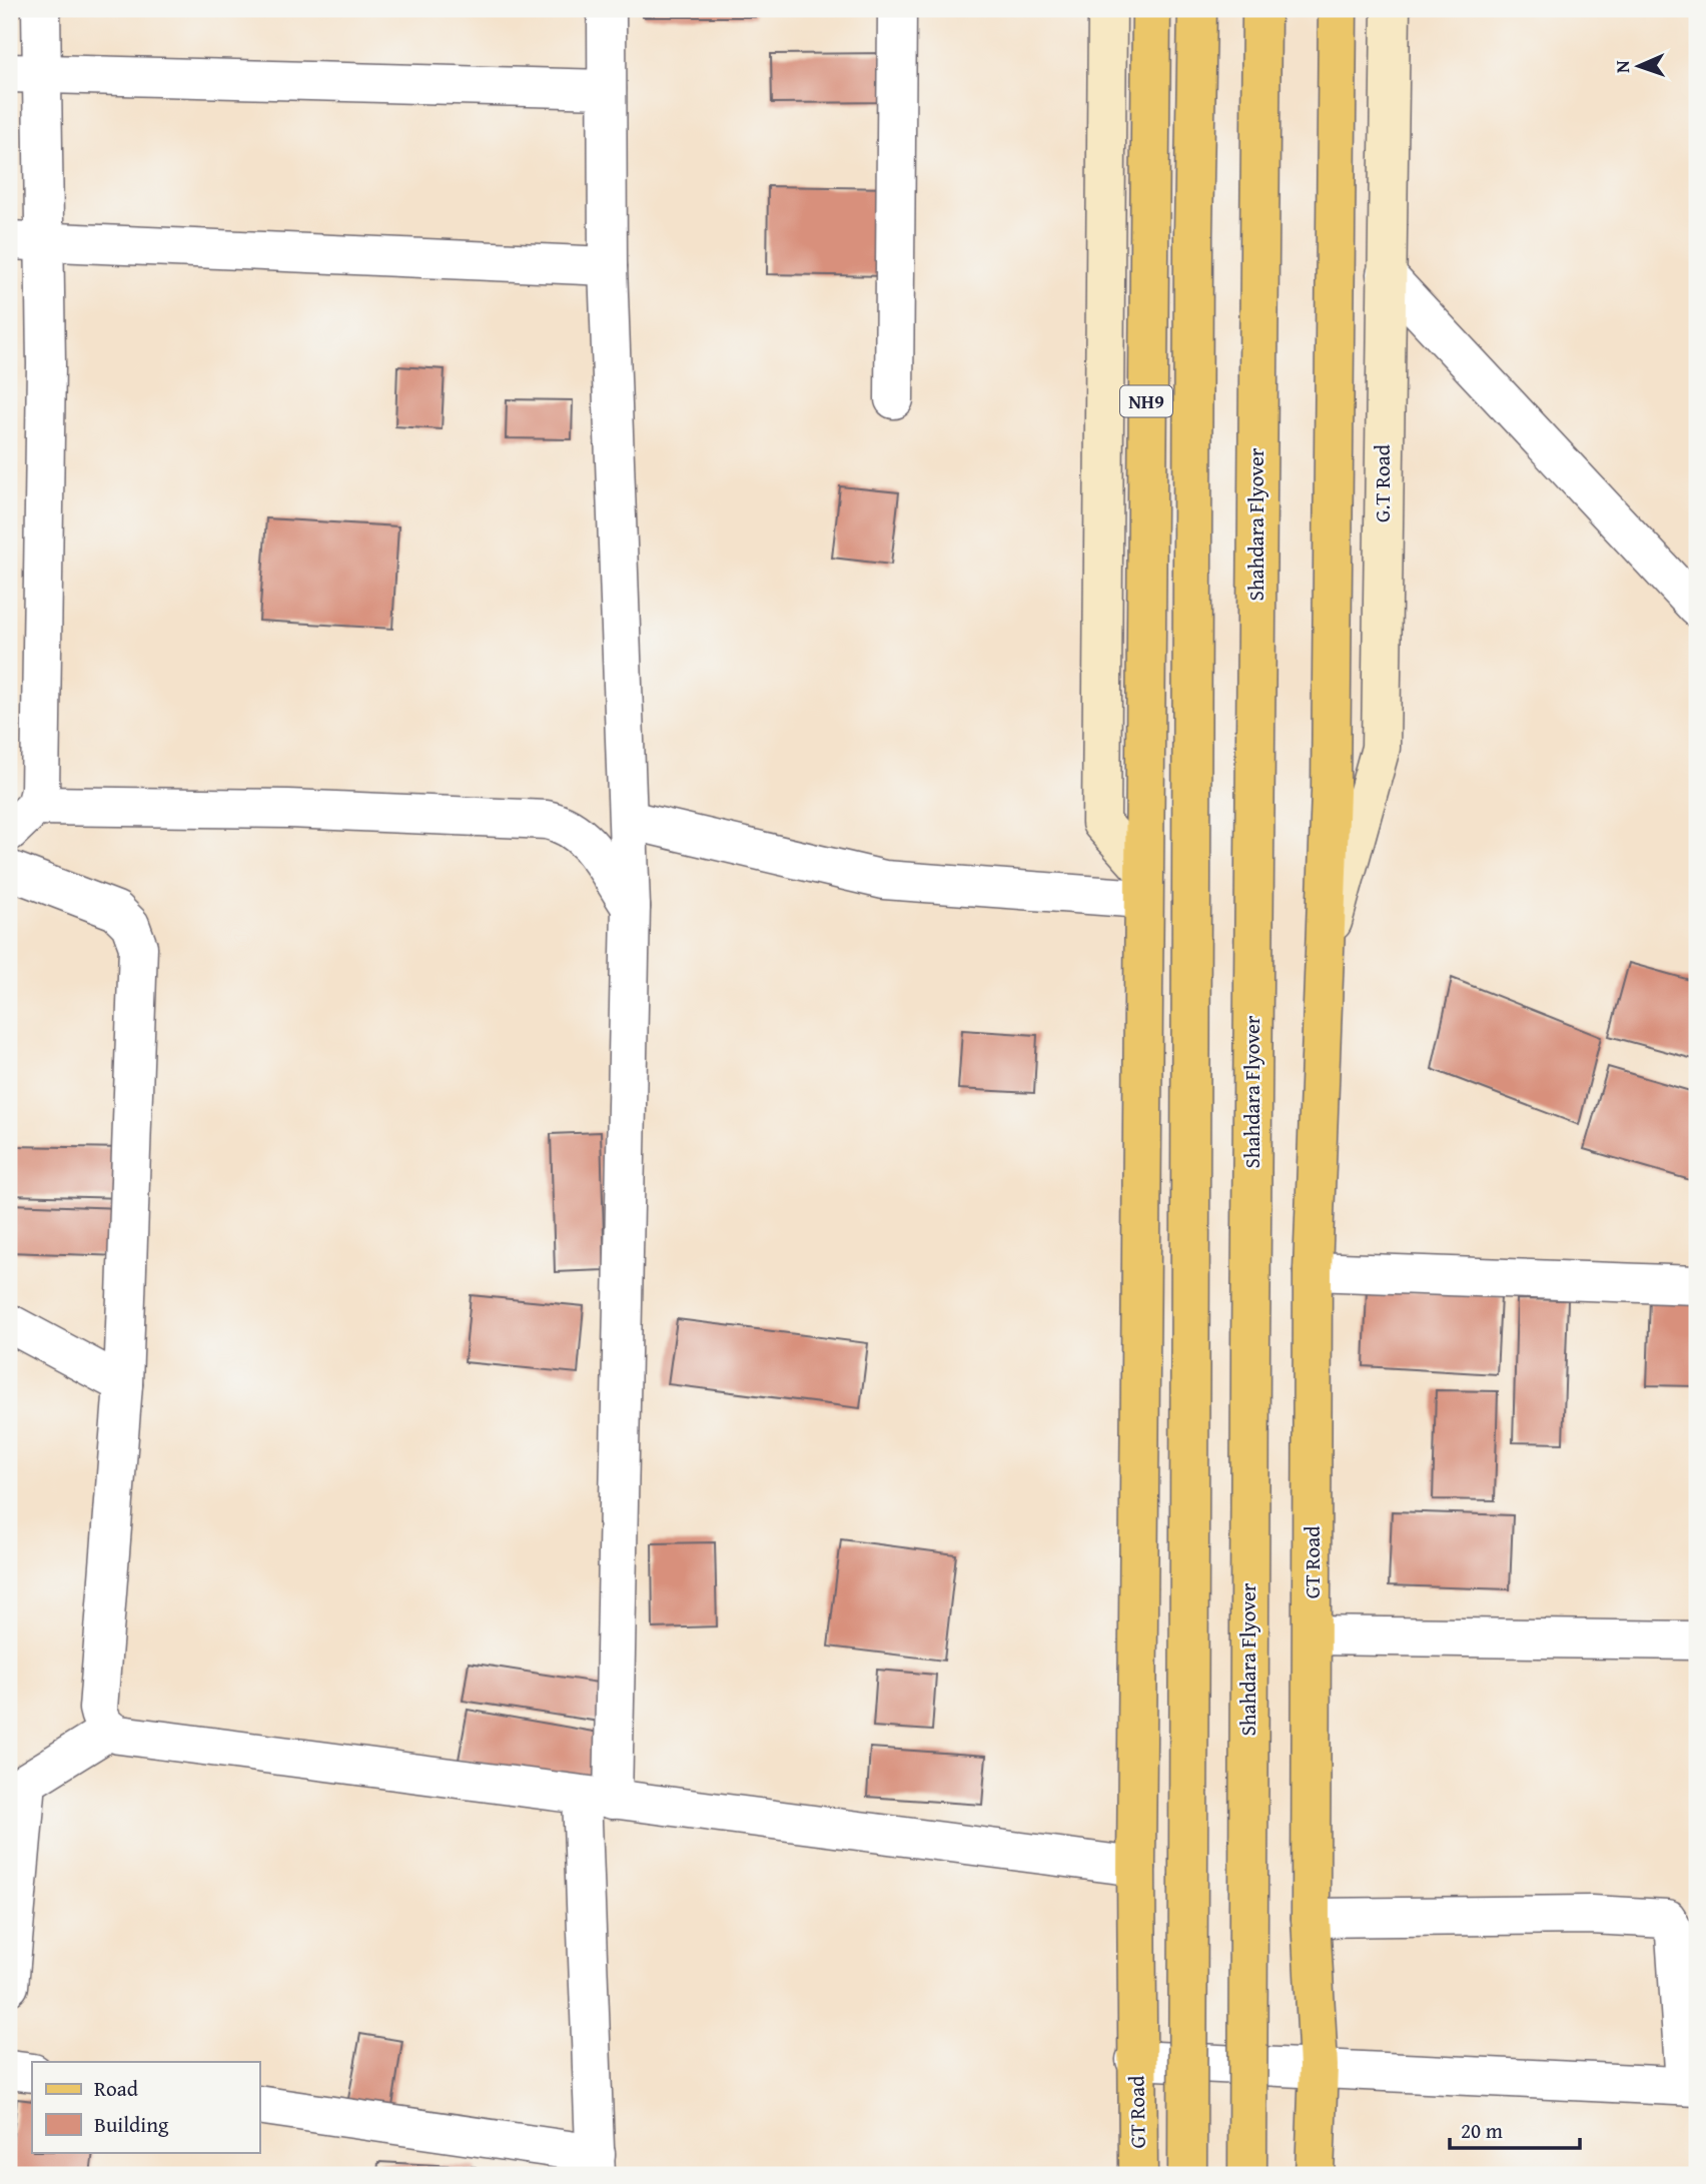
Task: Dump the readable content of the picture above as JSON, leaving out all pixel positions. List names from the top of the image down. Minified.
{"streets":{"main road":["NH9","G.T Road","Shahdara Flyover","GT Road"]},"crossings":[["NH9","GT Road"],["G.T Road","GT Road"]],"legend":["Road","Building"],"scale_bar":"20 m","north":"left"}
